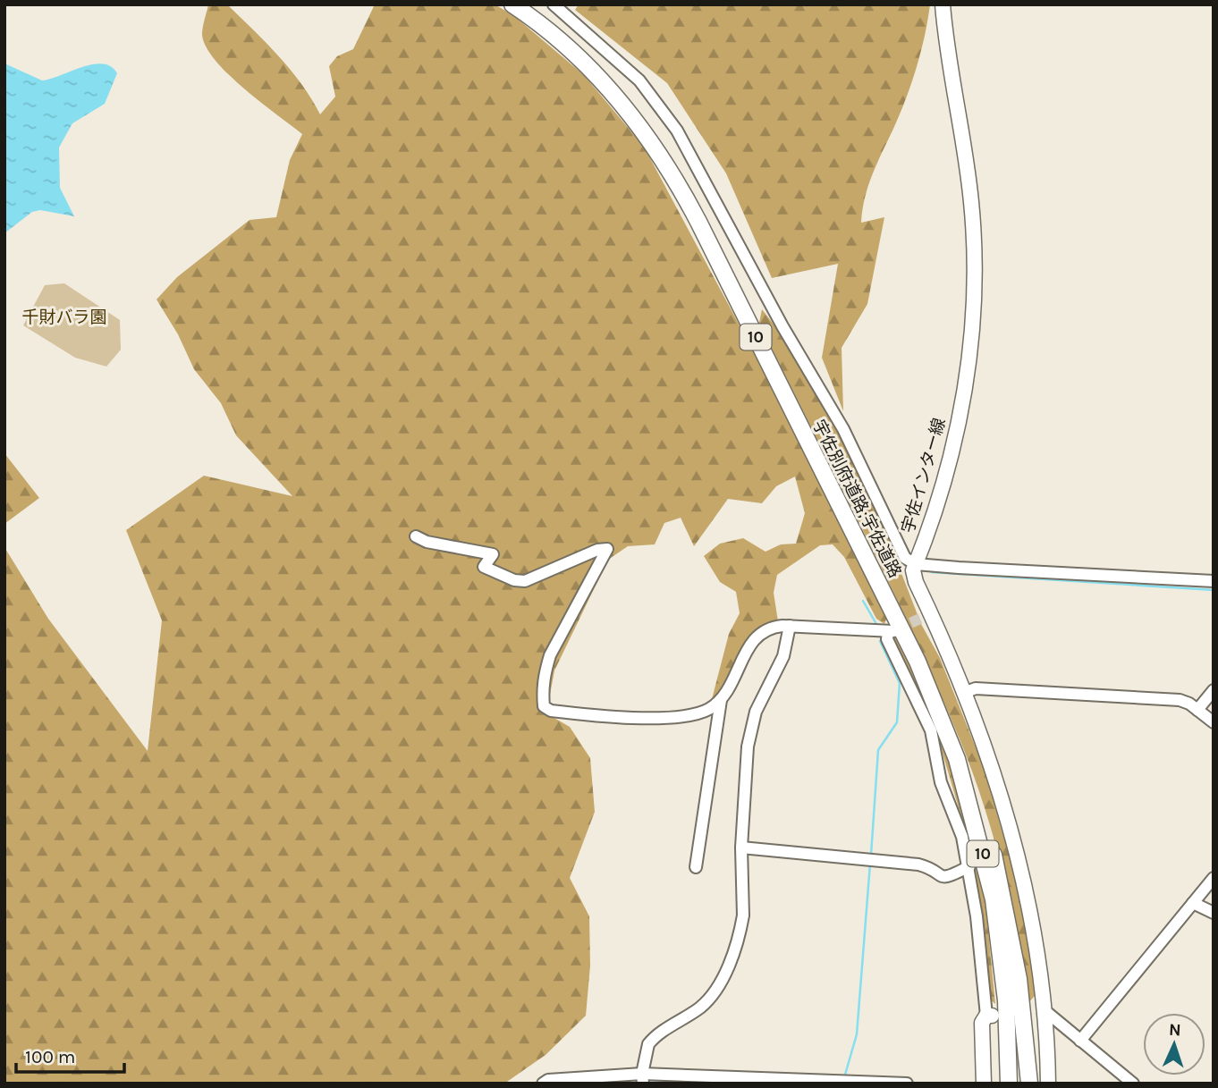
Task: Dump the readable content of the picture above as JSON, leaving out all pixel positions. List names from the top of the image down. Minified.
{"streets":{"highway":["10","宇佐別府道路;宇佐道路"],"main road":["宇佐インター線"]},"parks":["千財バラ園"],"scale_bar":"100 m","north":"top"}
